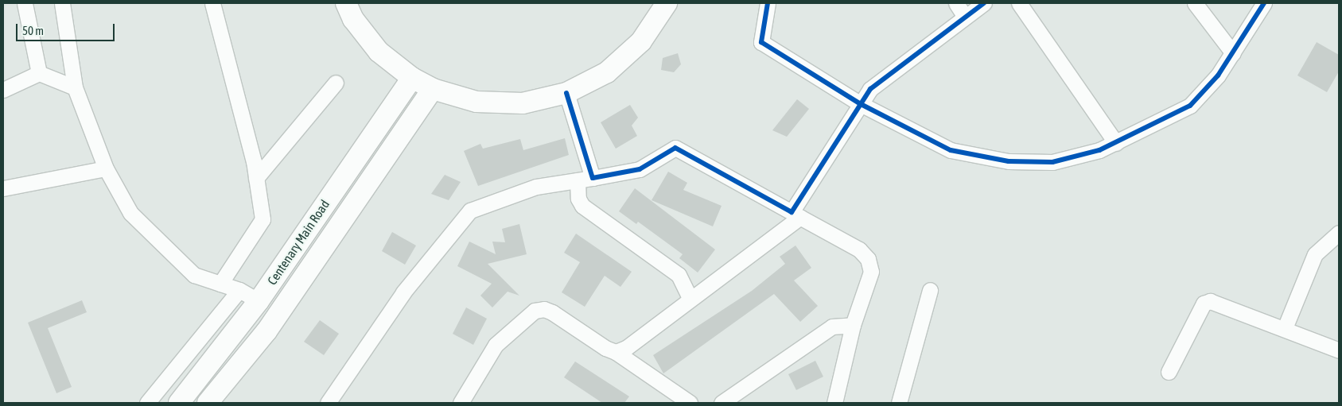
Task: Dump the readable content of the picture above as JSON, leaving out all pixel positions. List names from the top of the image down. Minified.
{"streets":{"street":["Centenary Main Road"]},"scale_bar":"50 m"}
